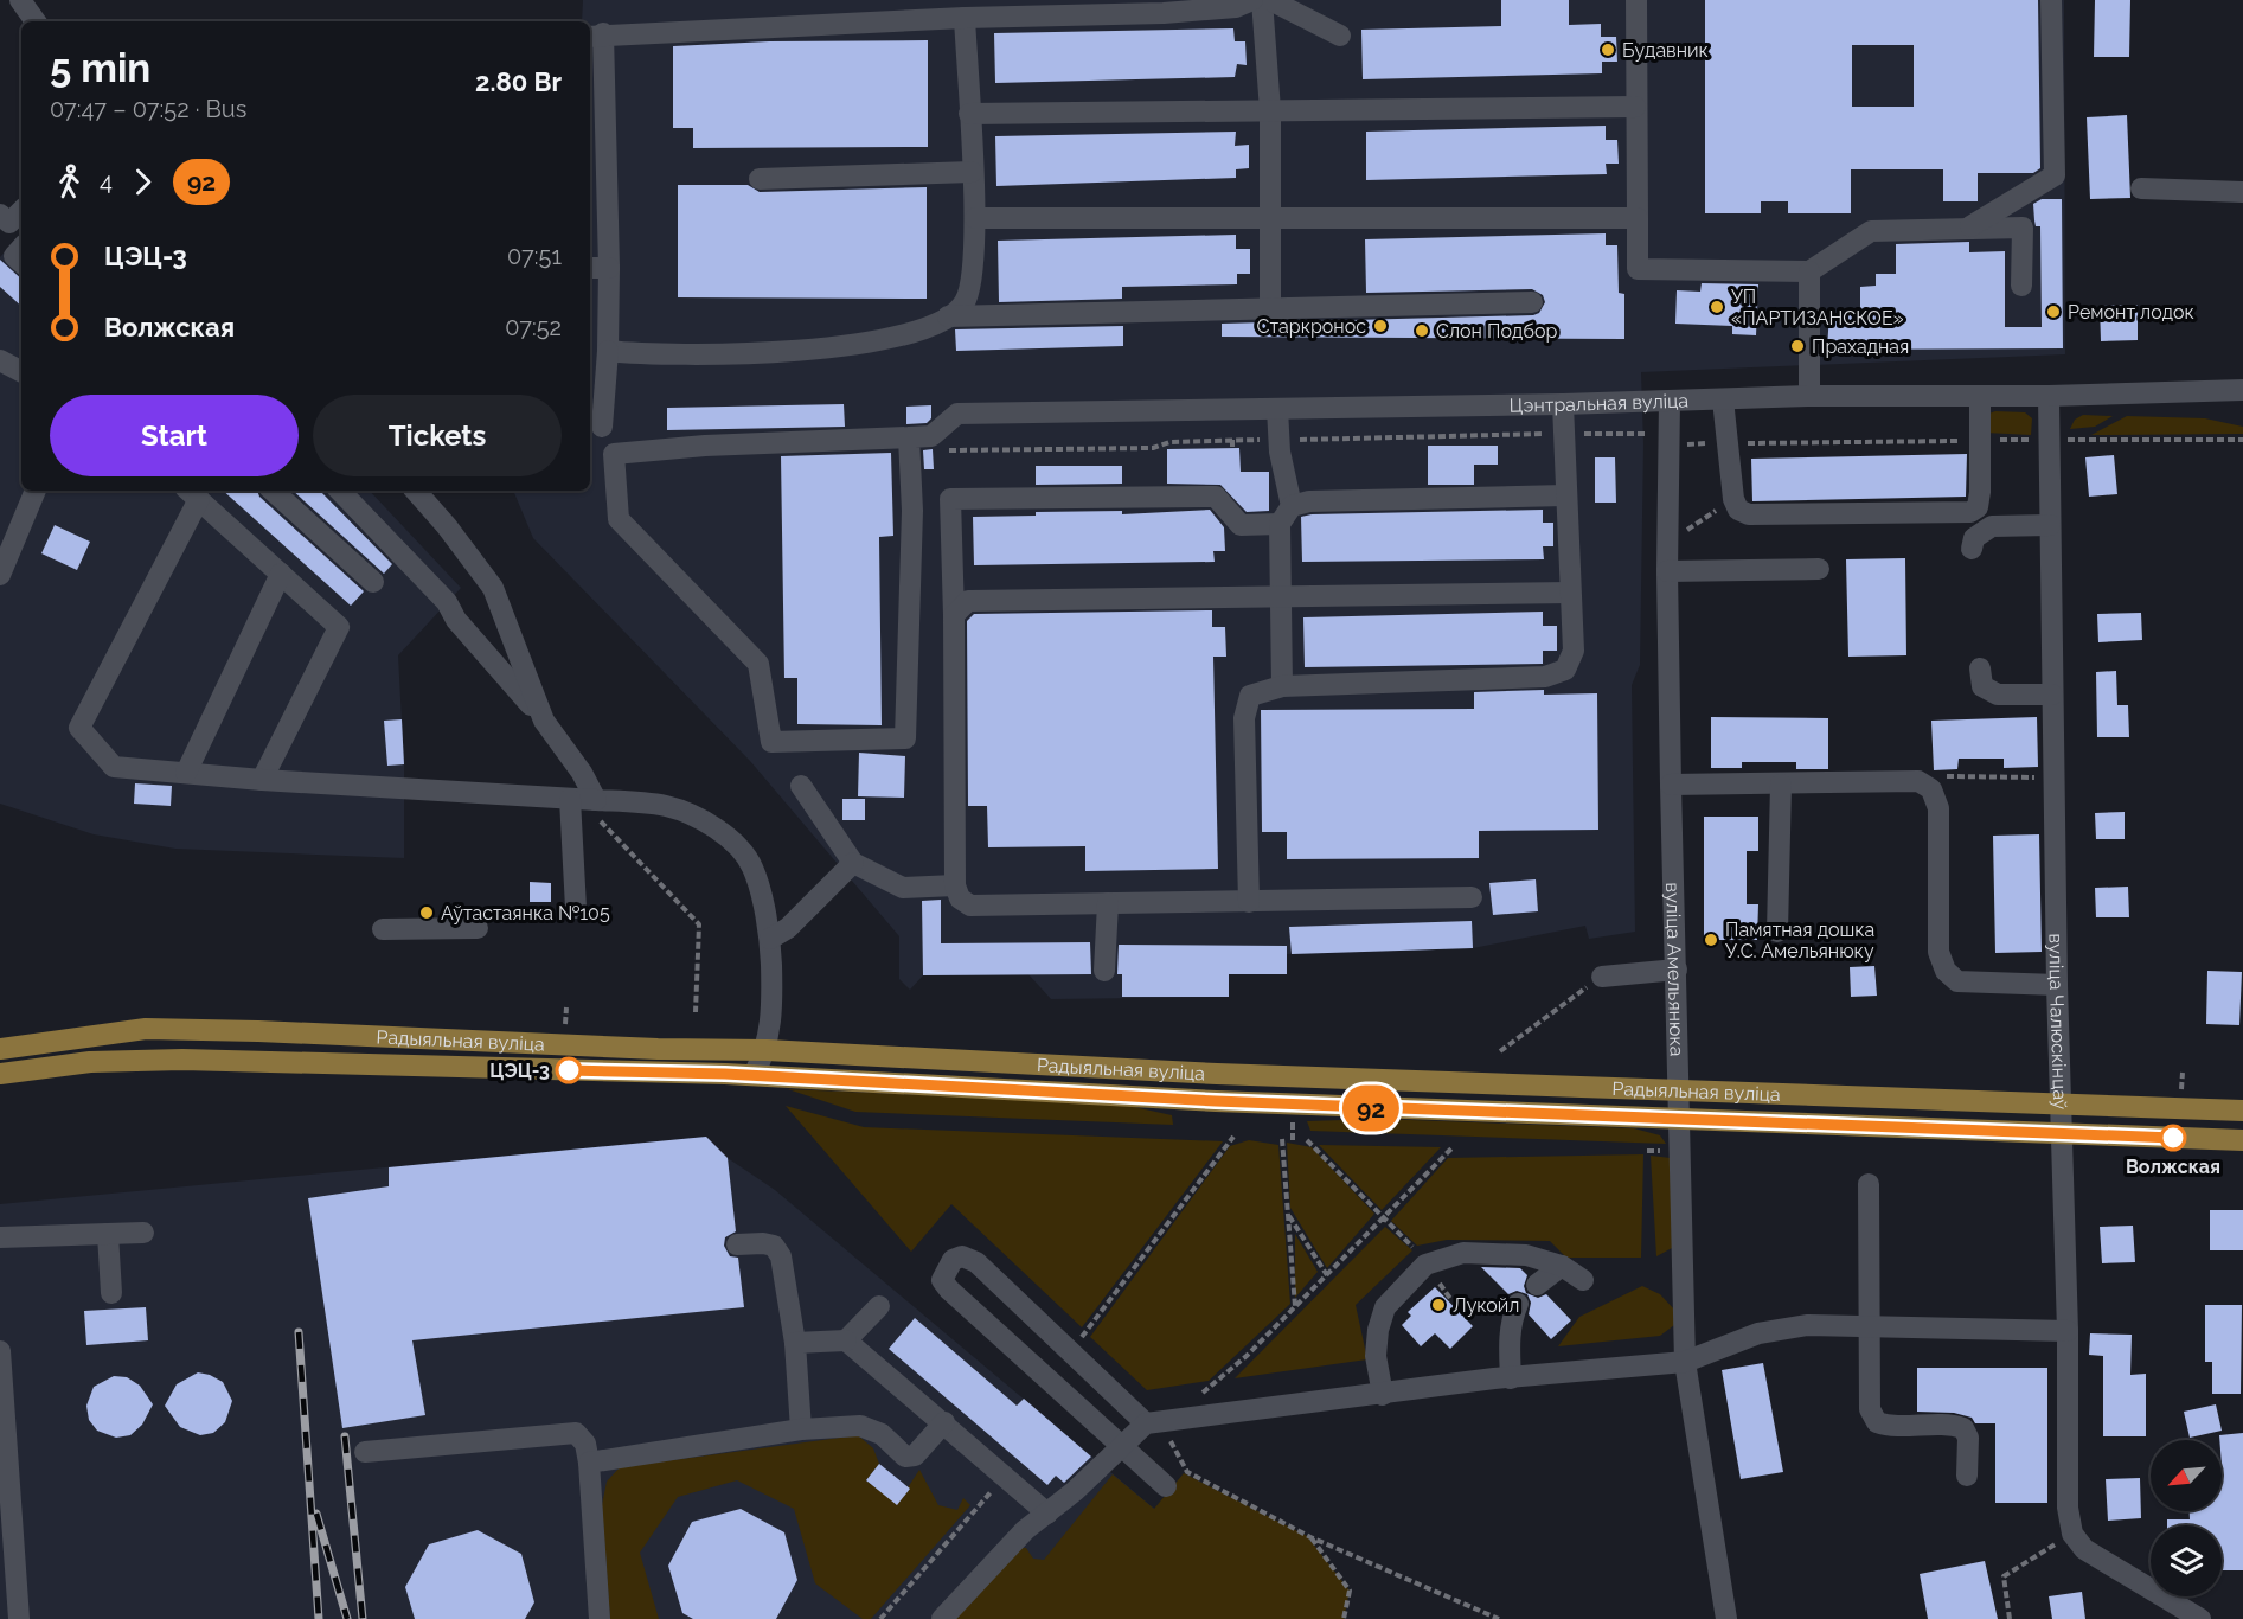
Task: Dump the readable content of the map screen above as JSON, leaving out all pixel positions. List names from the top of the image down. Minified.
{"streets":{"main road":["Радыяльная вуліца"],"street":["Цэнтральная вуліца","вуліца Амельянюка","вуліца Чалюскінцаў"]},"crossings":[["Цэнтральная вуліца","вуліца Амельянюка"],["Цэнтральная вуліца","вуліца Чалюскінцаў"],["вуліца Амельянюка","Радыяльная вуліца"],["вуліца Чалюскінцаў","Радыяльная вуліца"]],"places":["Будавник","УП «ПАРТИЗАНСКОЕ»","Ремонт лодок","Старкронос","Слон Подбор","Прахадная","Аўтастаянка №105","Памятная дошка У.С. Амельянюку","ЦЭЦ-3","Волжская","Лукойл"],"lines":["bus line 92"],"north":"bottom left","page":{"on_map":"92","heading":["5 min","07:47 – 07:52 · Bus","2.80 Br"],"legs":["4","92"],"list":[{"name":"ЦЭЦ-3","value":"07:51"},{"name":"Волжская","value":"07:52"}],"buttons":["Start","Tickets"]}}
